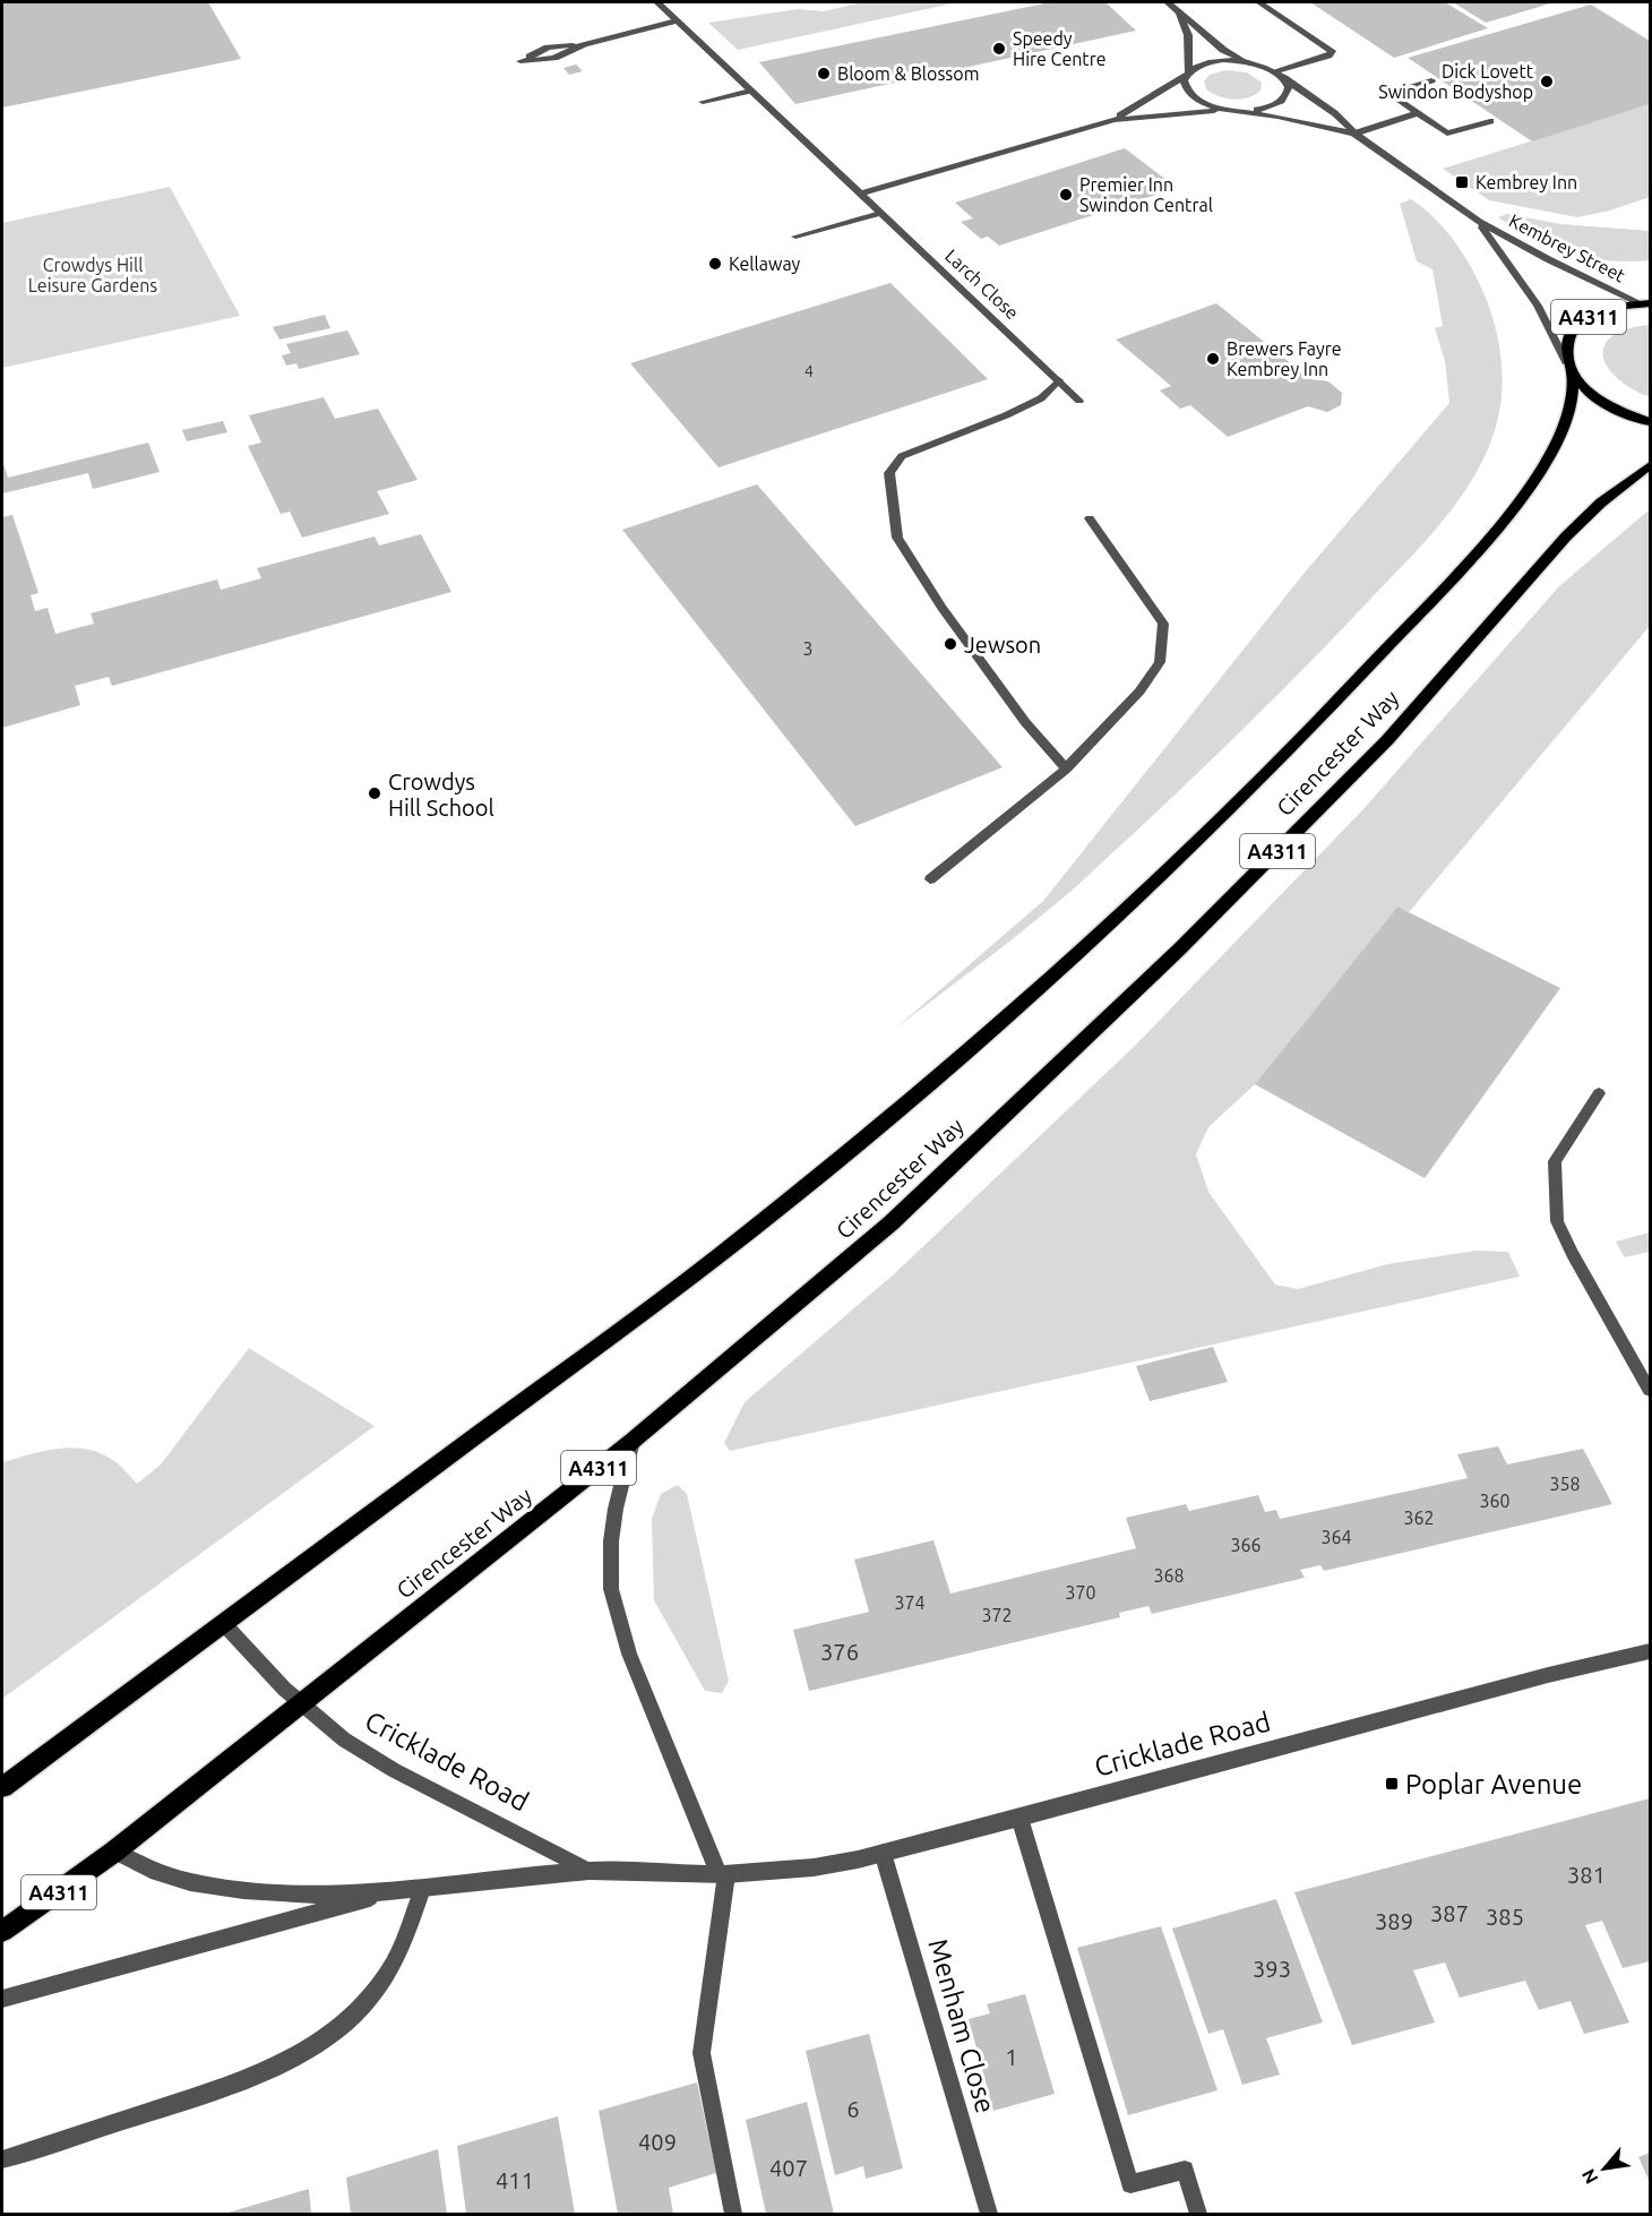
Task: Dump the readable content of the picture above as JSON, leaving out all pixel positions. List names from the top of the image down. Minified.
{"streets":{"main road":["A4311","Cirencester Way"],"street":["Kembrey Street","Larch Close","Cricklade Road","Menham Close"]},"crossings":[["Kembrey Street","A4311"],["A4311","Cirencester Way"],["A4311","Cricklade Road"],["Cirencester Way","Cricklade Road"],["Cricklade Road","Menham Close"]],"parks":["Crowdys Hill Leisure Gardens"],"places":{"other":["Speedy Hire Centre","Bloom & Blossom","Dick Lovett Swindon Bodyshop","Premier Inn Swindon Central","Kellaway","Brewers Fayre Kembrey Inn","Jewson","Crowdys Hill School"],"transit":["Kembrey Inn","Poplar Avenue"]},"house_numbers":["4","3","358","360","362","364","366","368","370","374","372","376","381","387","385","389","393","1","6","409","407","411"],"north":"bottom left"}
